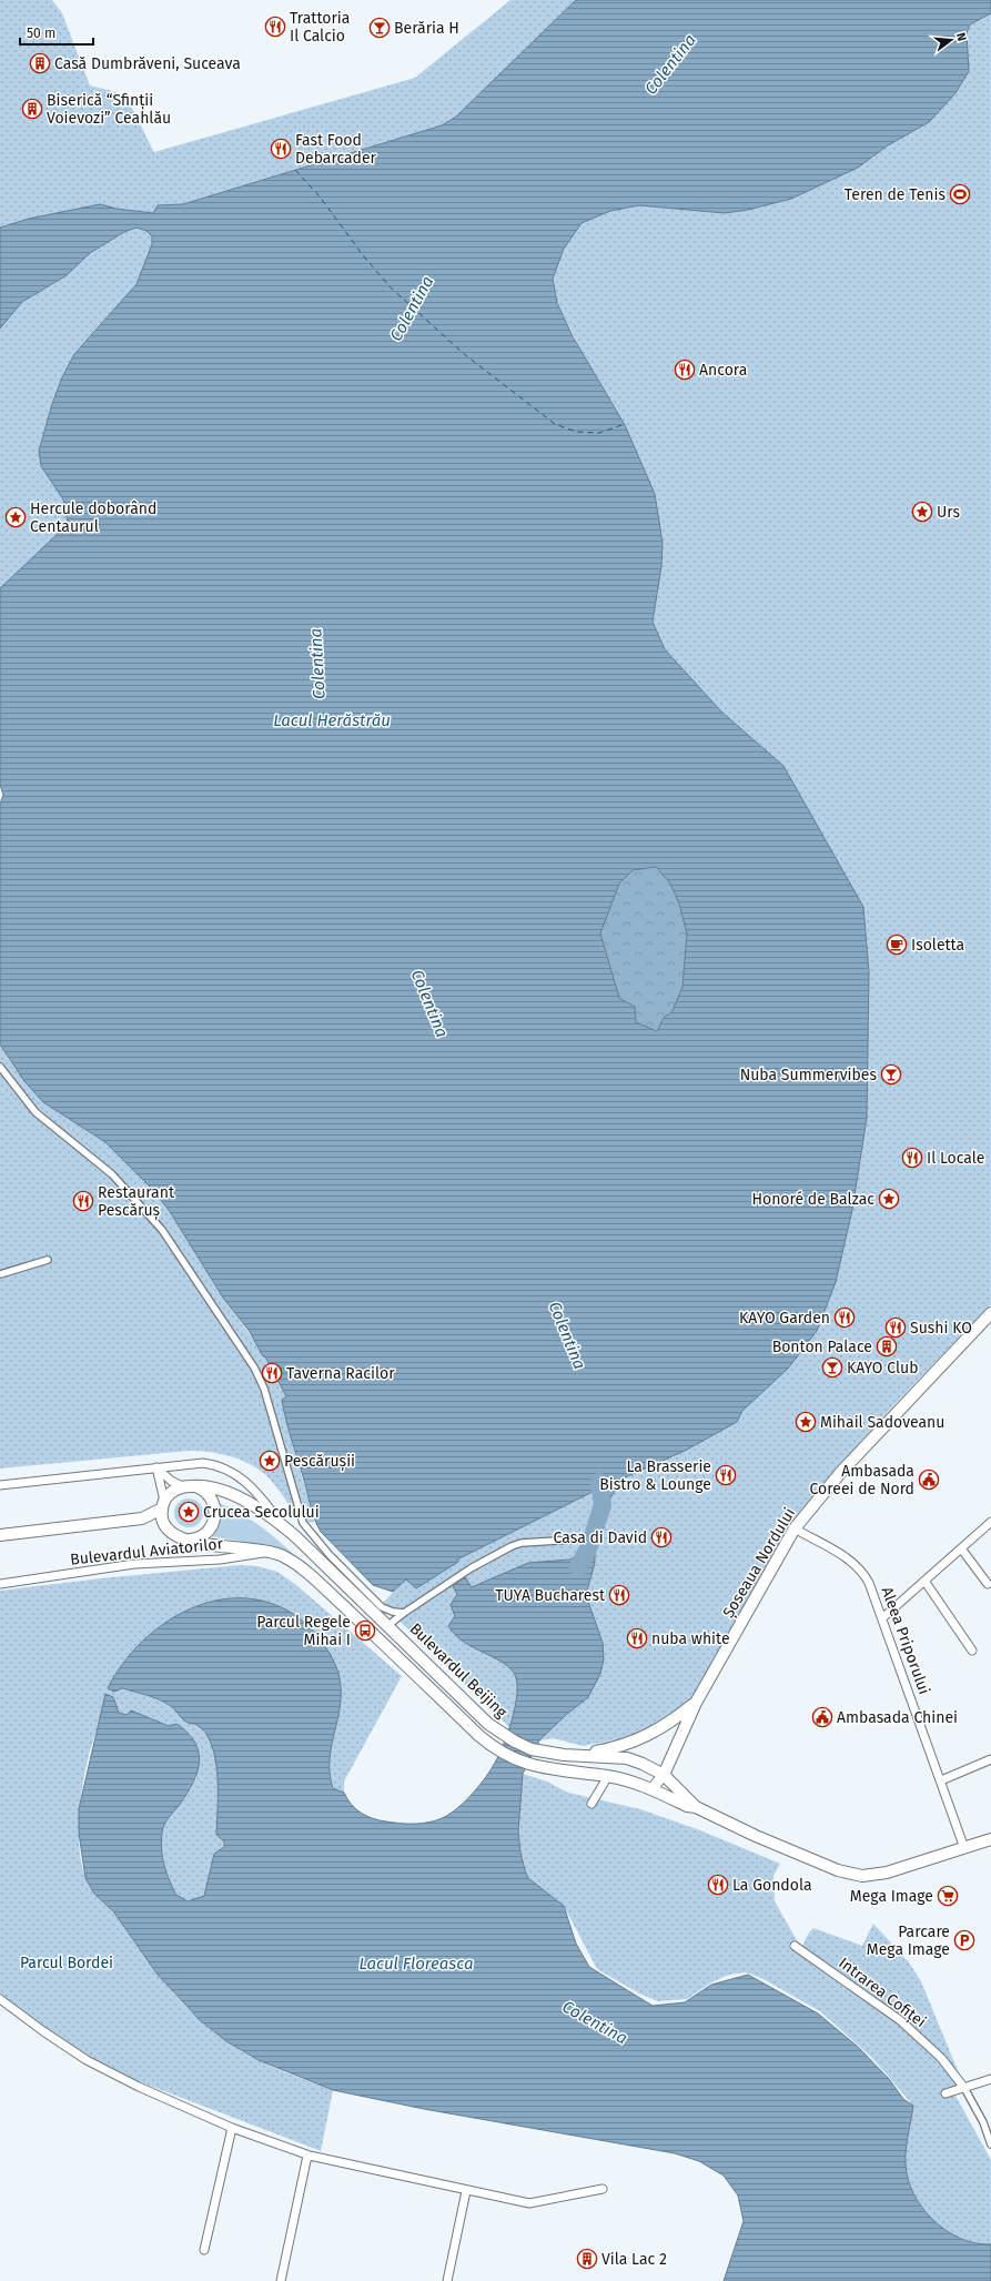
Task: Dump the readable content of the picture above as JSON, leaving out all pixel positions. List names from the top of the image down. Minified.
{"streets":{"main road":["Șoseaua Nordului","Bulevardul Beijing"],"street":["Bulevardul Aviatorilor","Aleea Priporului","Intrarea Cofiței"]},"crossings":[["Bulevardul Aviatorilor","Bulevardul Beijing"],["Șoseaua Nordului","Aleea Priporului"],["Șoseaua Nordului","Bulevardul Beijing"]],"water":["Colentina","Lacul Herăstrău","Lacul Floreasca"],"parks":["Parcul Bordei"],"places":{"restaurant":["Trattoria Il Calcio","Fast Food Debarcader","Ancora","Il Locale","Restaurant Pescăruș","KAYO Garden","Sushi KO","Taverna Racilor","La Brasserie Bistro & Lounge","Casa di David","TUYA Bucharest","nuba white","La Gondola"],"bar":["Berăria H","Nuba Summervibes","KAYO Club"],"building":["Casă Dumbrăveni, Suceava","Biserică “Sfinții Voievozi” Ceahlău","Bonton Palace","Vila Lac 2"],"sports":["Teren de Tenis"],"place":["Urs","Hercule doborând Centaurul","Honoré de Balzac","Mihail Sadoveanu","Pescărușii","Crucea Secolului"],"cafe":["Isoletta"],"public building":["Ambasada Coreei de Nord","Ambasada Chinei"],"bus stop":["Parcul Regele Mihai I"],"supermarket":["Mega Image"],"parking":["Parcare Mega Image"]},"scale_bar":"50 m","north":"right"}
